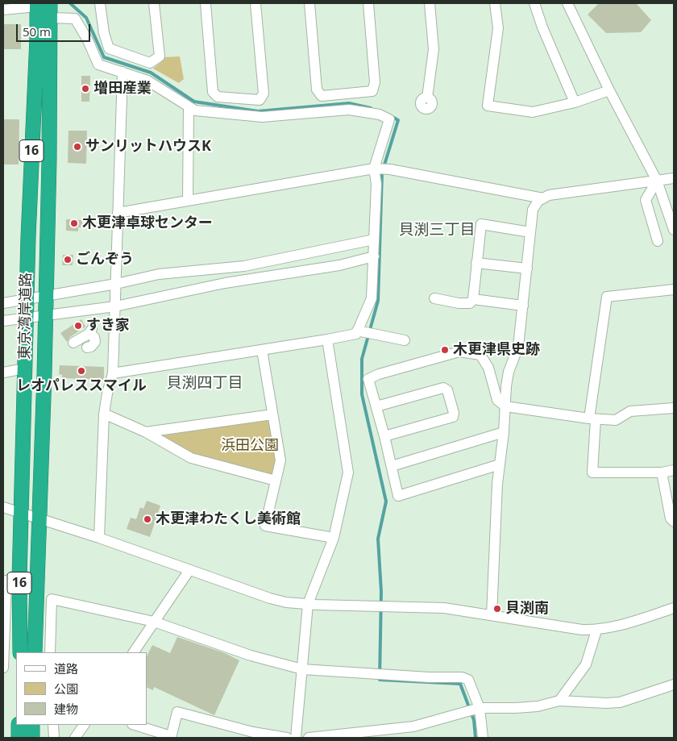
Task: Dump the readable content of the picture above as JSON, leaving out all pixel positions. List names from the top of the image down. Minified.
{"streets":{"highway":["16","東京湾岸道路"]},"districts":["貝渕三丁目","貝渕四丁目"],"parks":["浜田公園"],"places":["増田産業","サンリットハウスK","木更津卓球センター","ごんぞう","すき家","木更津県史跡","レオパレススマイル","木更津わたくし美術館","貝渕南"],"legend":["道路","公園","建物"],"scale_bar":"50 m"}
